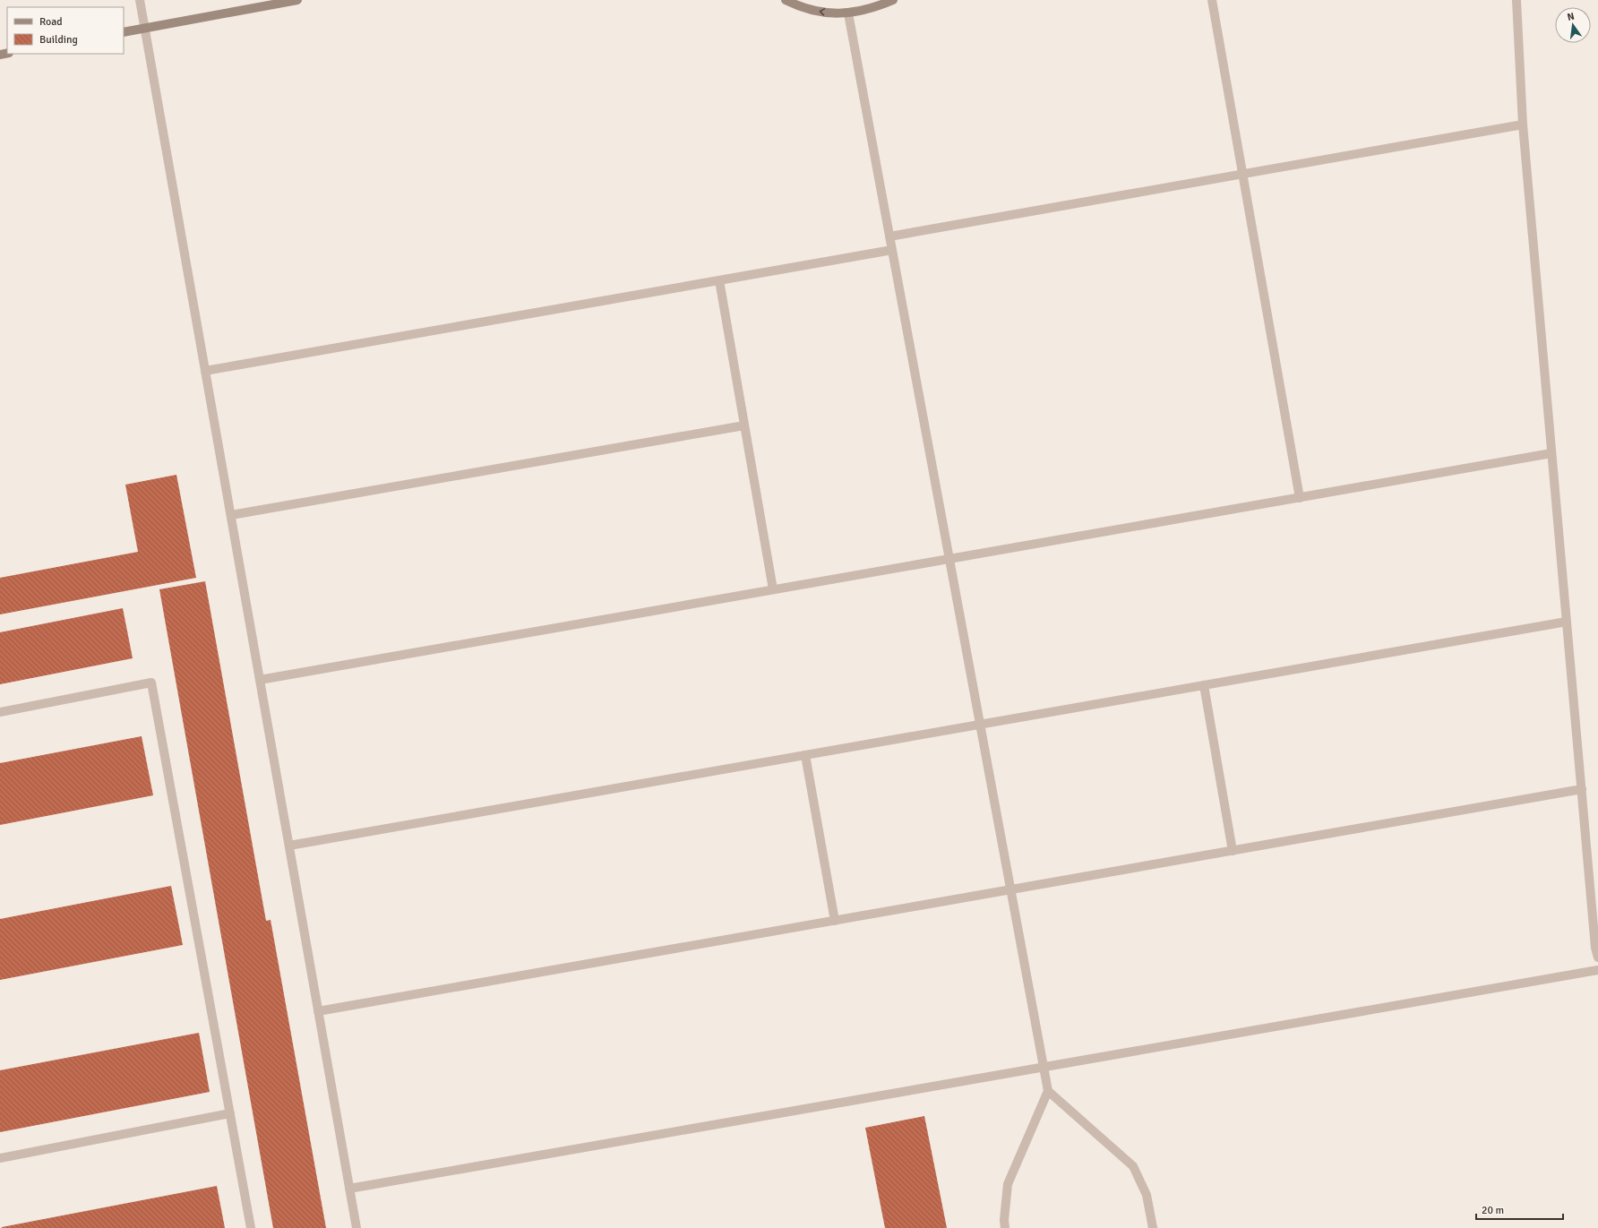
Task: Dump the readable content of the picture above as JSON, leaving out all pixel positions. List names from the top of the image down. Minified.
{"legend":["Road","Building"],"scale_bar":"20 m","north":"top"}
